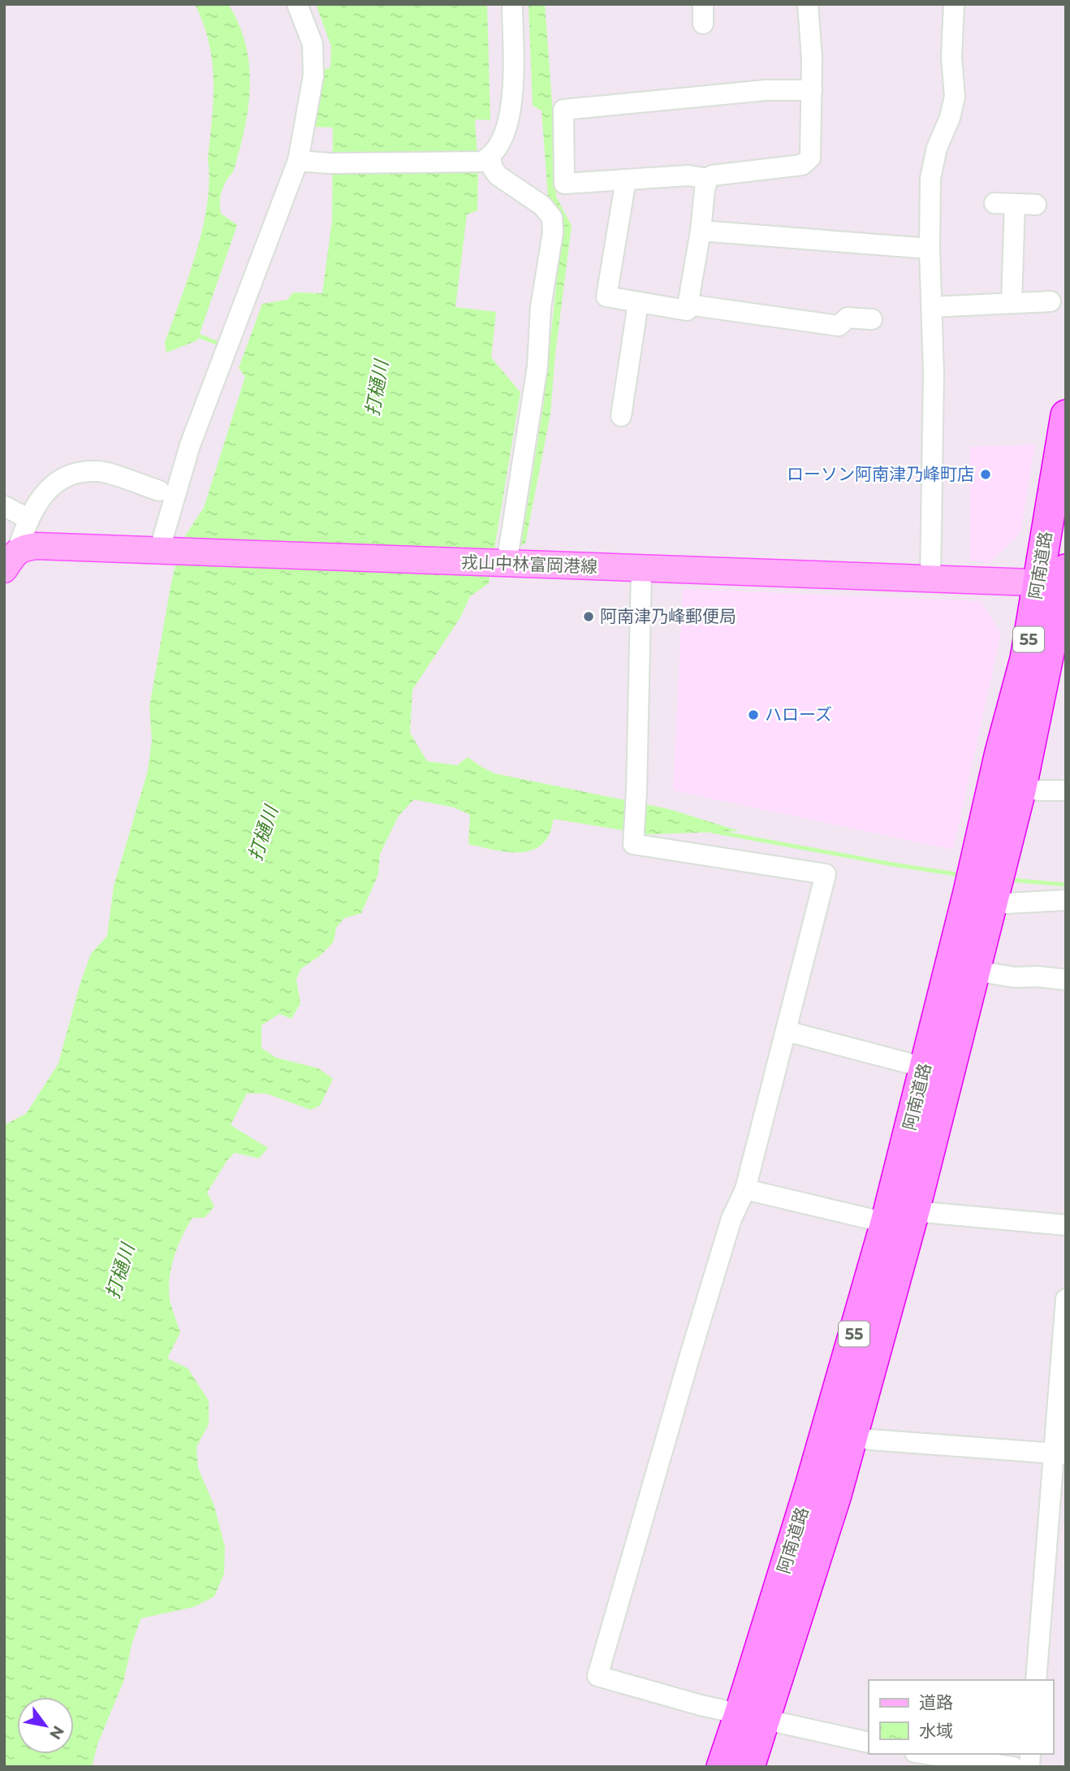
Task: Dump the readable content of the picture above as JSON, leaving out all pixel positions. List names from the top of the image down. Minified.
{"streets":{"highway":["阿南道路","55"],"main road":["戎山中林富岡港線"]},"crossings":[["戎山中林富岡港線","阿南道路"]],"water":["打樋川"],"places":["ローソン阿南津乃峰町店","阿南津乃峰郵便局","ハローズ"],"legend":["道路","水域"],"north":"bottom right"}
